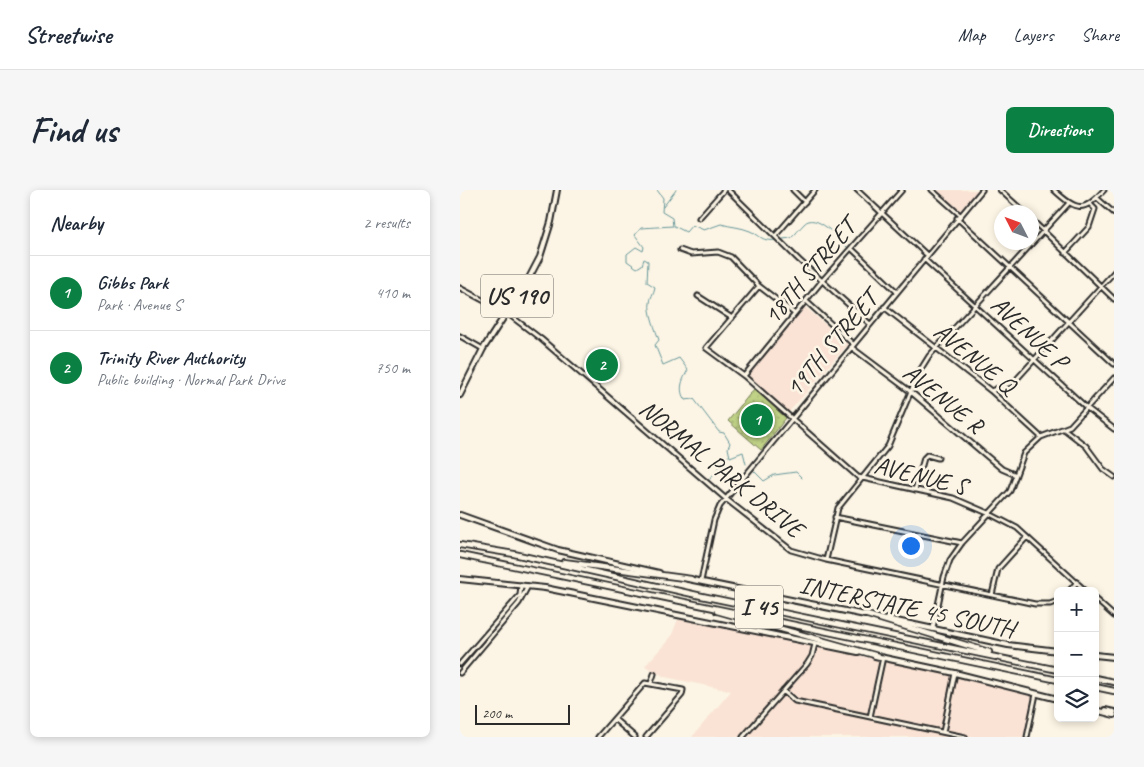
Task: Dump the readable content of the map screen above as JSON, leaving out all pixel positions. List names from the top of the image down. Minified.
{"streets":{"highway":["I 45"],"main road":["US 190","INTERSTATE 45 SOUTH"],"street":["18TH STREET","AVENUE P","19TH STREET","AVENUE Q","AVENUE R","NORMAL PARK DRIVE","AVENUE S"]},"crossings":[["18TH STREET","AVENUE P"],["18TH STREET","AVENUE R"],["18TH STREET","AVENUE S"],["US 190","NORMAL PARK DRIVE"],["AVENUE P","19TH STREET"],["19TH STREET","AVENUE Q"],["19TH STREET","AVENUE R"],["19TH STREET","NORMAL PARK DRIVE"],["19TH STREET","AVENUE S"],["19TH STREET","INTERSTATE 45 SOUTH"]],"scale_bar":"200 m","north":"top left","page":{"header":"Streetwise","nav":["Map","Layers","Share"],"buttons":"Directions","title":"Find us","heading":["Nearby","2 results"],"list":[{"mark":"1","name":"Gibbs Park","note":"Park · Avenue S","value":"410 m"},{"mark":"2","name":"Trinity River Authority","note":"Public building · Normal Park Drive","value":"750 m"}],"pins":["2","1"],"map_buttons":["+","−"],"scale":"200 m"}}
